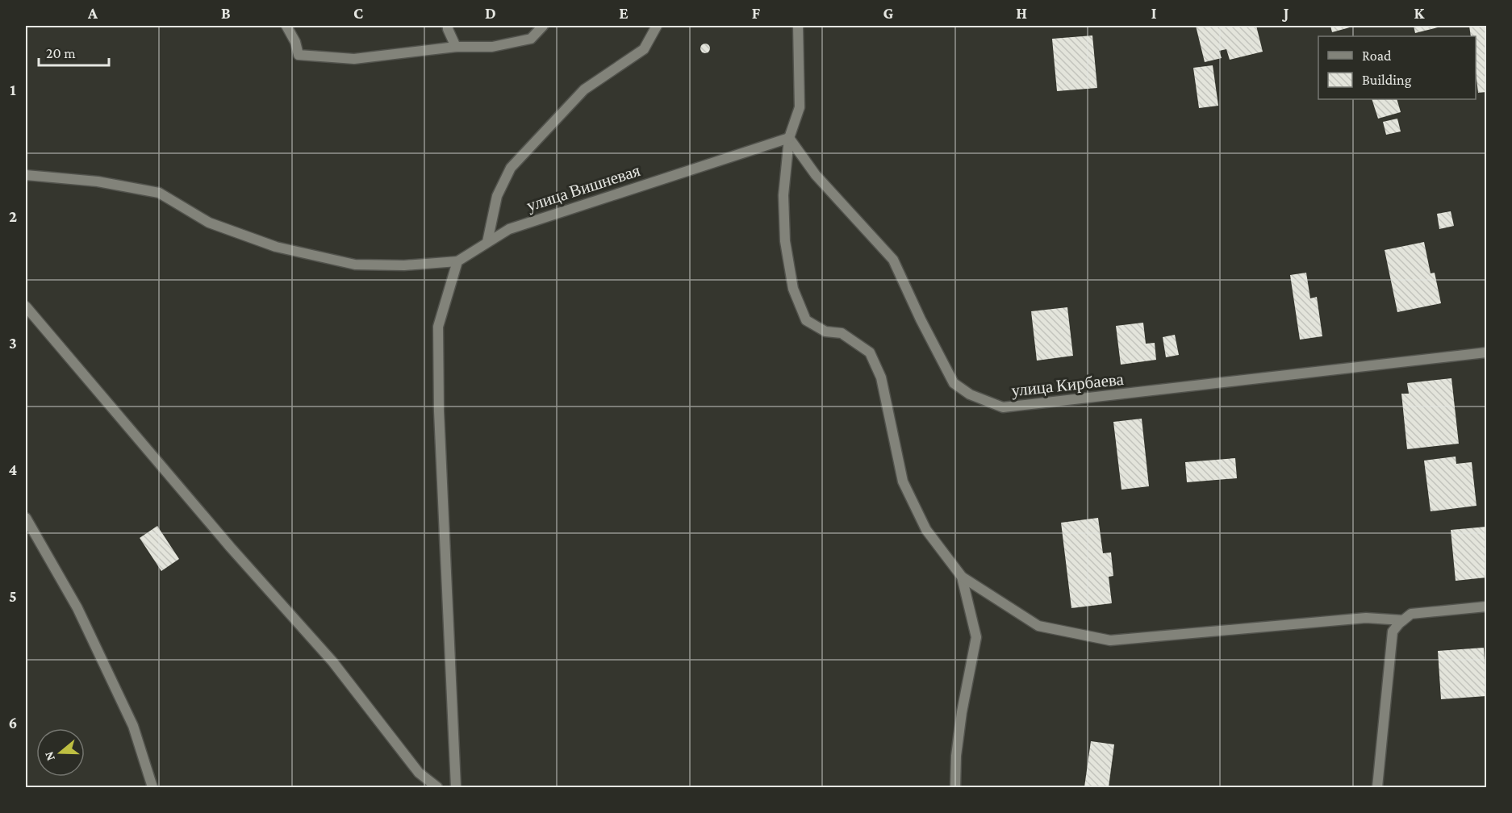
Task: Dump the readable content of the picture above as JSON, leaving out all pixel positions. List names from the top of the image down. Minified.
{"streets":{"street":["улица Вишневая","улица Кирбаева"]},"crossings":[["улица Вишневая","улица Кирбаева"]],"legend":["Road","Building"],"scale_bar":"20 m","north":"left","grid":{"columns":["A","B","C","D","E","F","G","H","I","J","K"],"rows":["1","2","3","4","5","6"]}}
